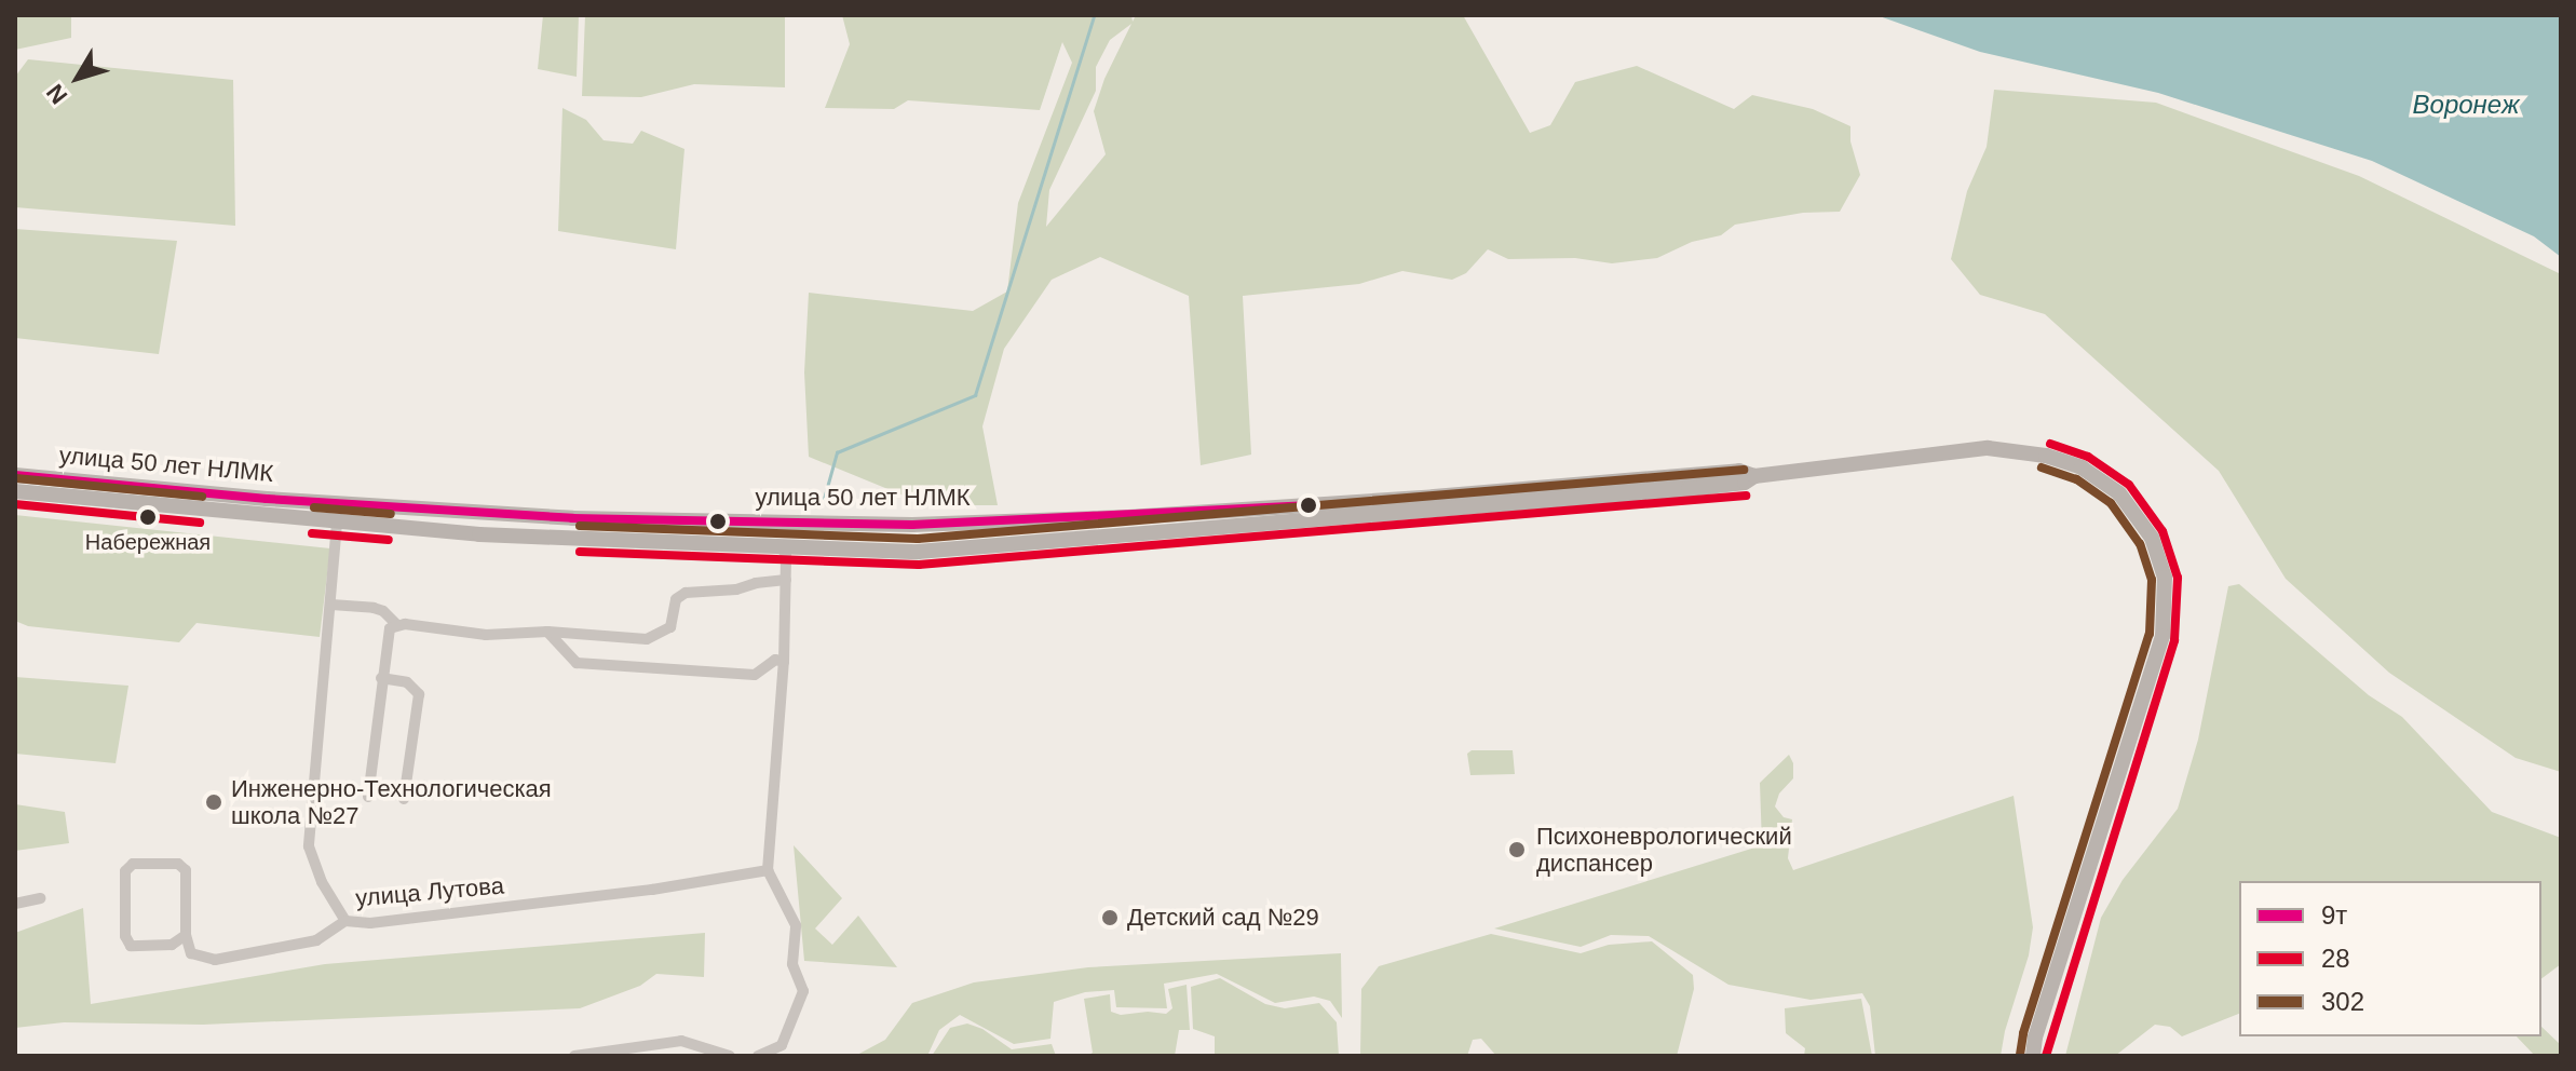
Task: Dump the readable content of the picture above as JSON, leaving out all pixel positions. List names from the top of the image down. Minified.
{"streets":{"main road":["улица 50 лет НЛМК"],"street":["улица Лутова"]},"crossings":[["улица 50 лет НЛМК","улица Лутова"]],"water":["Воронеж"],"places":["Набережная","Инженерно-Технологическая школа №27","Психоневрологический диспансер","Детский сад №29"],"lines":["transit line 28","transit line 302","transit line 9т"],"legend":["9т","28","302"],"north":"bottom left"}
